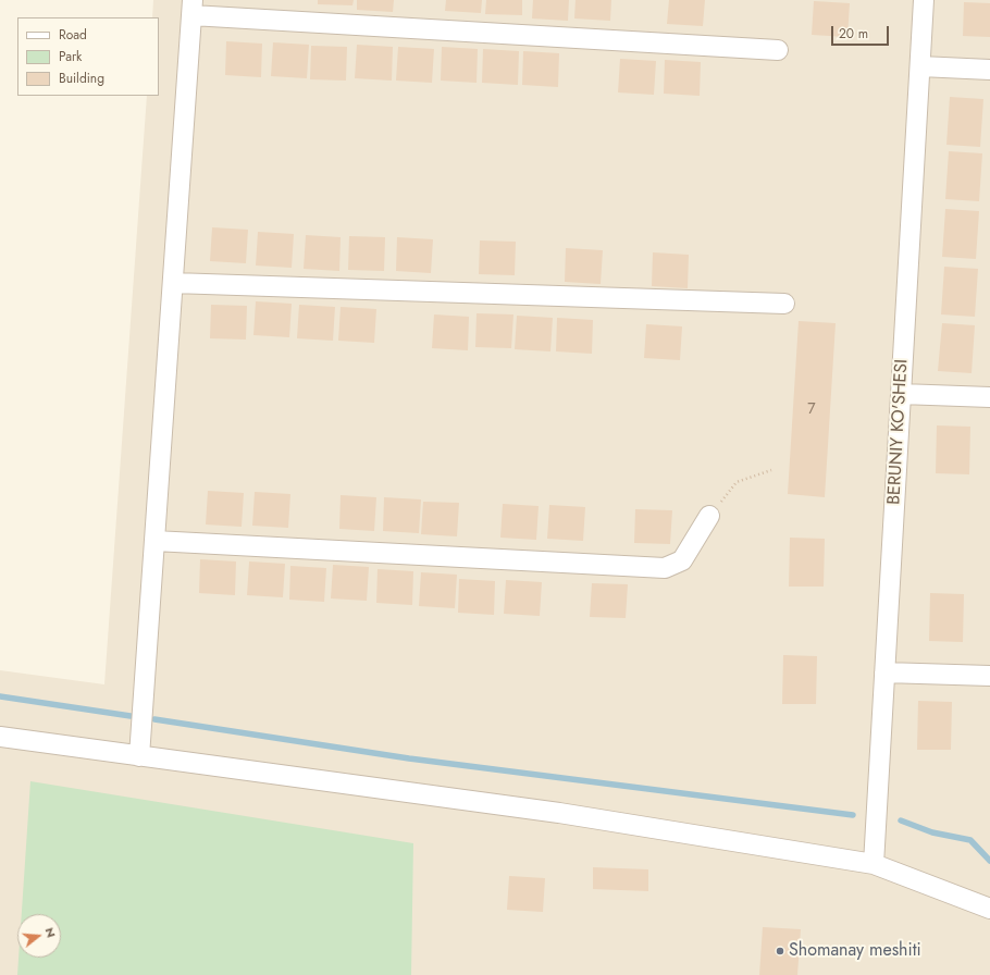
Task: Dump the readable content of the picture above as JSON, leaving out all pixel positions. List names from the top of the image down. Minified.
{"streets":{"street":["BERUNIY KO'SHESI"]},"places":["Shomanay meshiti"],"house_numbers":["7"],"legend":["Road","Park","Building"],"scale_bar":"20 m","north":"right"}
